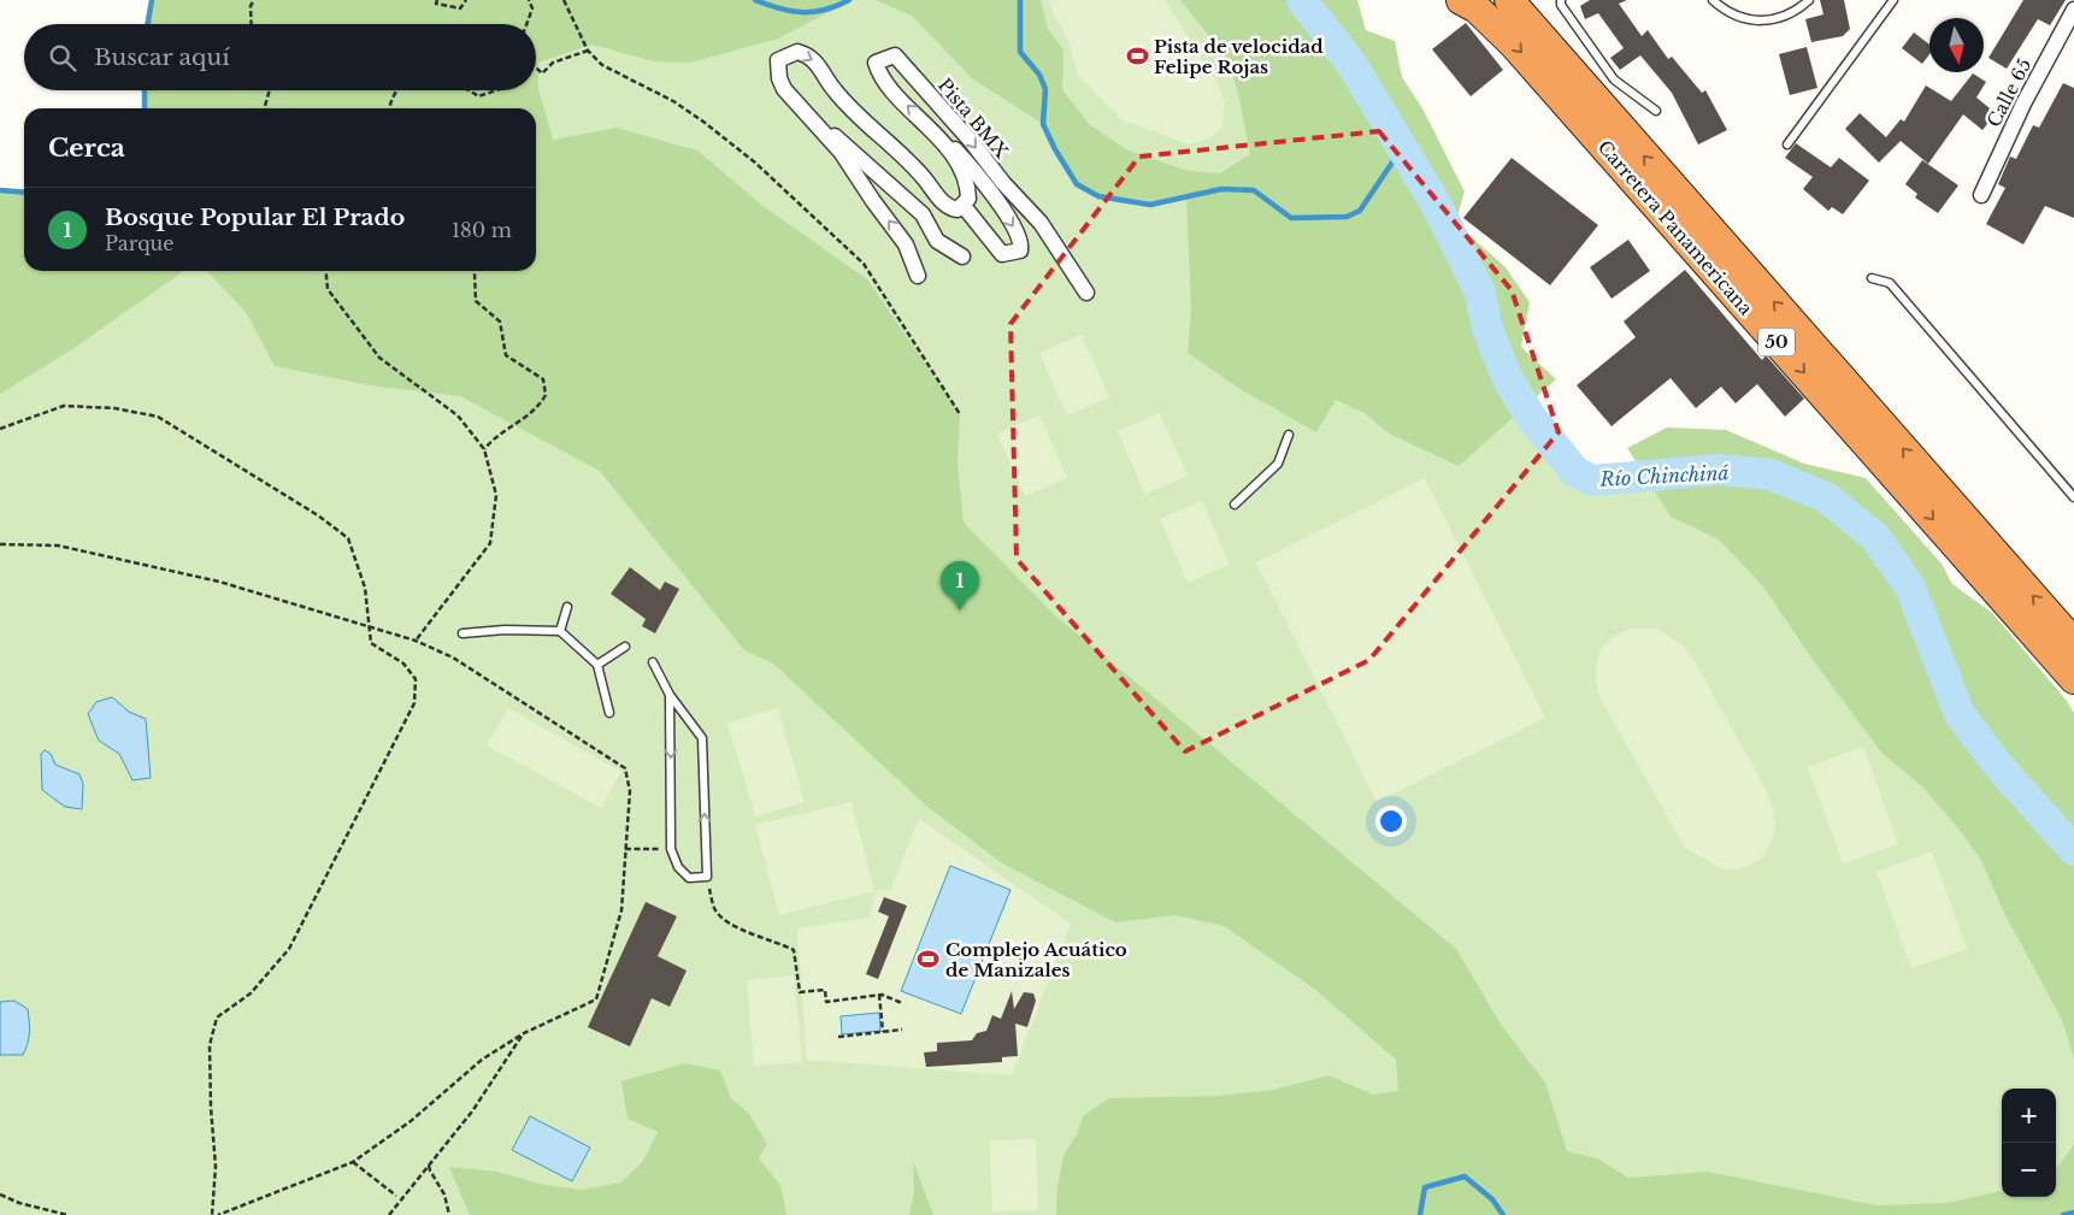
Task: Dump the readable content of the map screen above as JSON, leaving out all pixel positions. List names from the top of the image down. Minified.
{"streets":{"highway":["Carretera Panamericana","50"],"street":["Calle 65","Pista BMX"]},"water":["Río Chinchiná"],"places":{"sports":["Pista de velocidad Felipe Rojas","Complejo Acuático de Manizales"]},"north":"bottom","page":{"search":"Buscar aquí","heading":"Cerca","list":[{"mark":"1","name":"Bosque Popular El Prado","note":"Parque","value":"180 m"}],"pins":"1","map_buttons":["+","−"]}}
